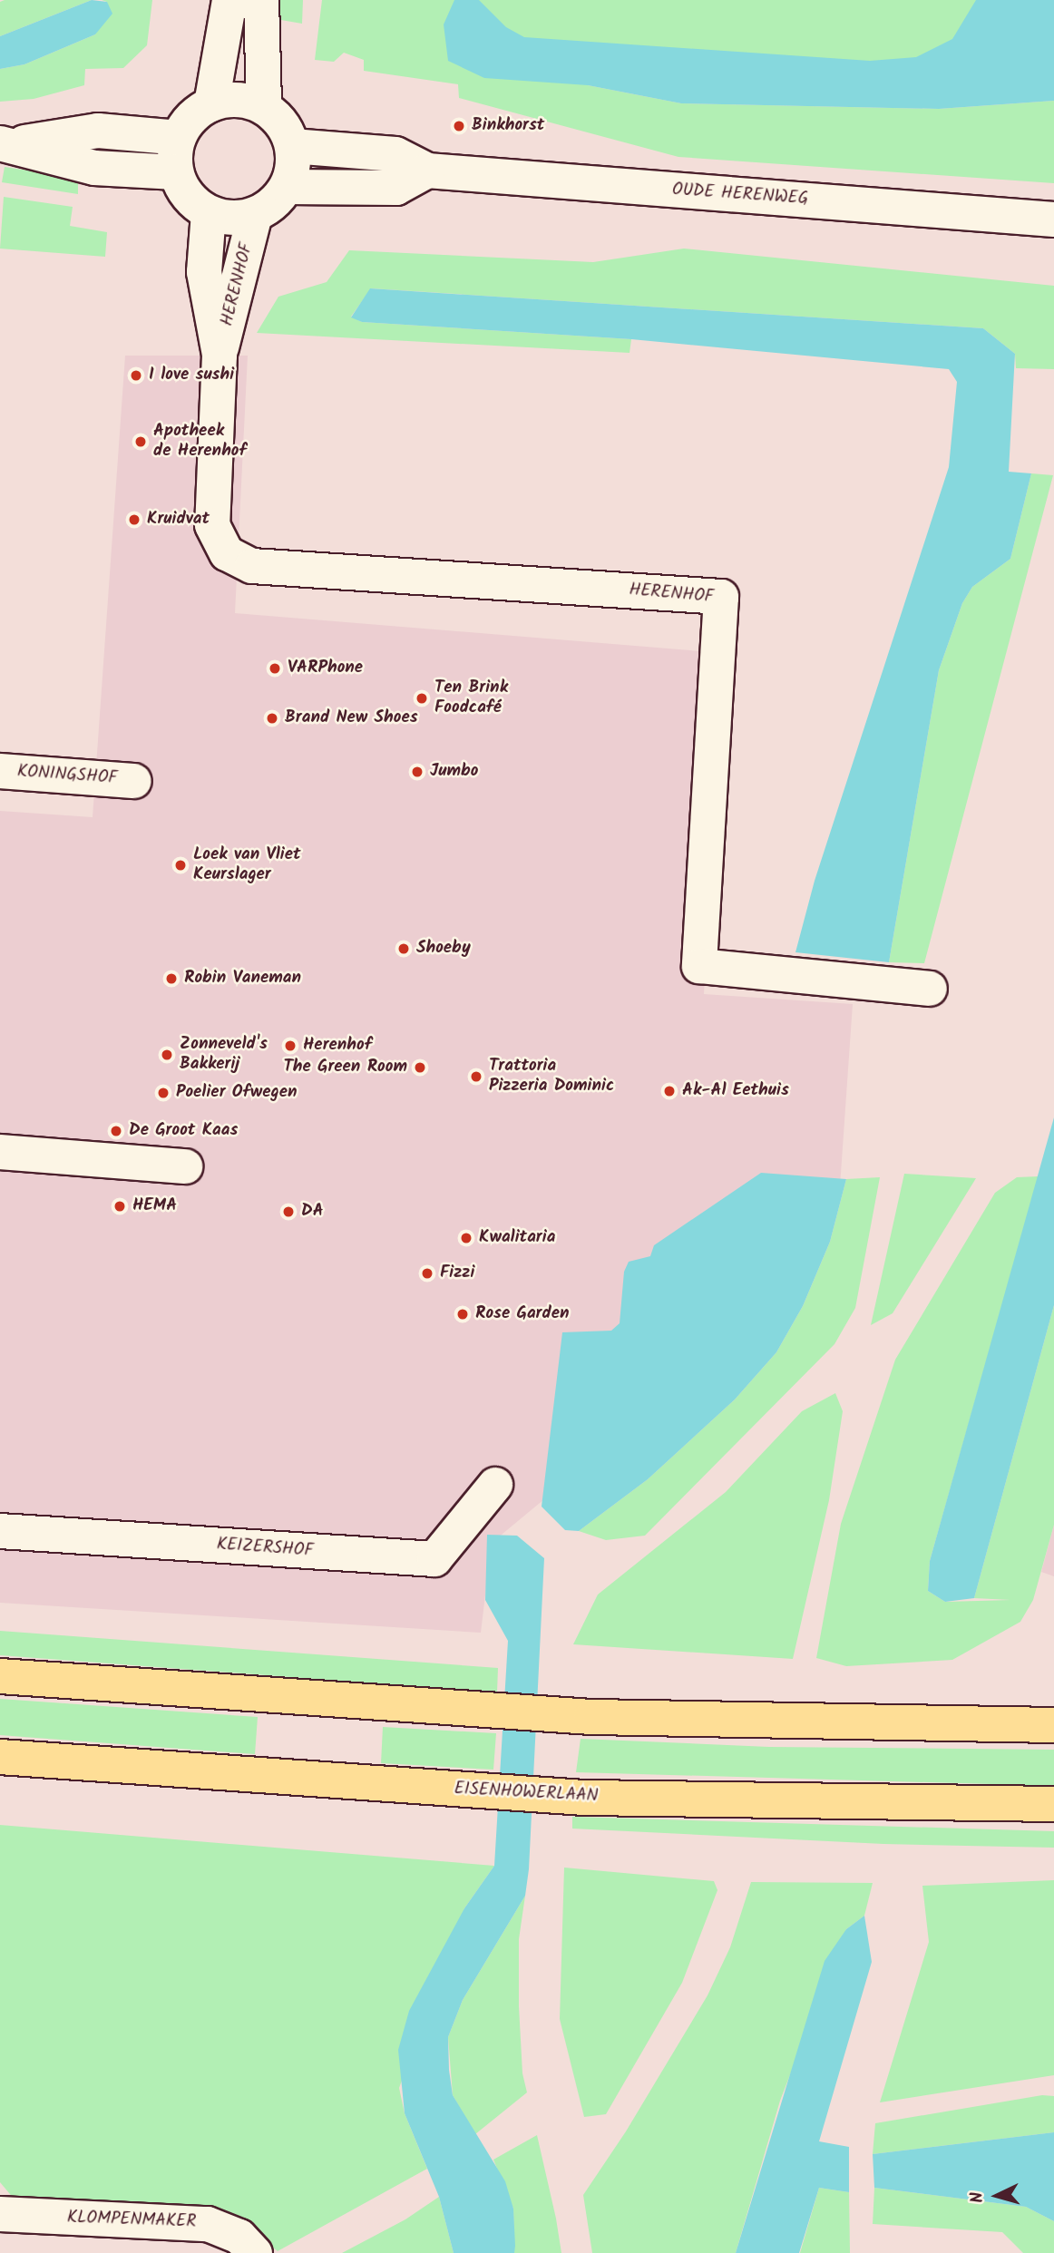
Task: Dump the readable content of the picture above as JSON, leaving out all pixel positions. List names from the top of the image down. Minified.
{"streets":{"main road":["EISENHOWERLAAN"],"street":["OUDE HERENWEG","HERENHOF","KONINGSHOF","KEIZERSHOF","KLOMPENMAKER"]},"crossings":[["OUDE HERENWEG","HERENHOF"]],"places":["Binkhorst","I love sushi","Apotheek de Herenhof","Kruidvat","VARPhone","Ten Brink Foodcafé","Brand New Shoes","Jumbo","Loek van Vliet Keurslager","Shoeby","Robin Vaneman","Herenhof","Zonneveld's Bakkerij","The Green Room","Trattoria Pizzeria Dominic","Ak-Al Eethuis","Poelier Ofwegen","De Groot Kaas","HEMA","DA","Kwalitaria","Fizzi","Rose Garden"],"north":"left"}
